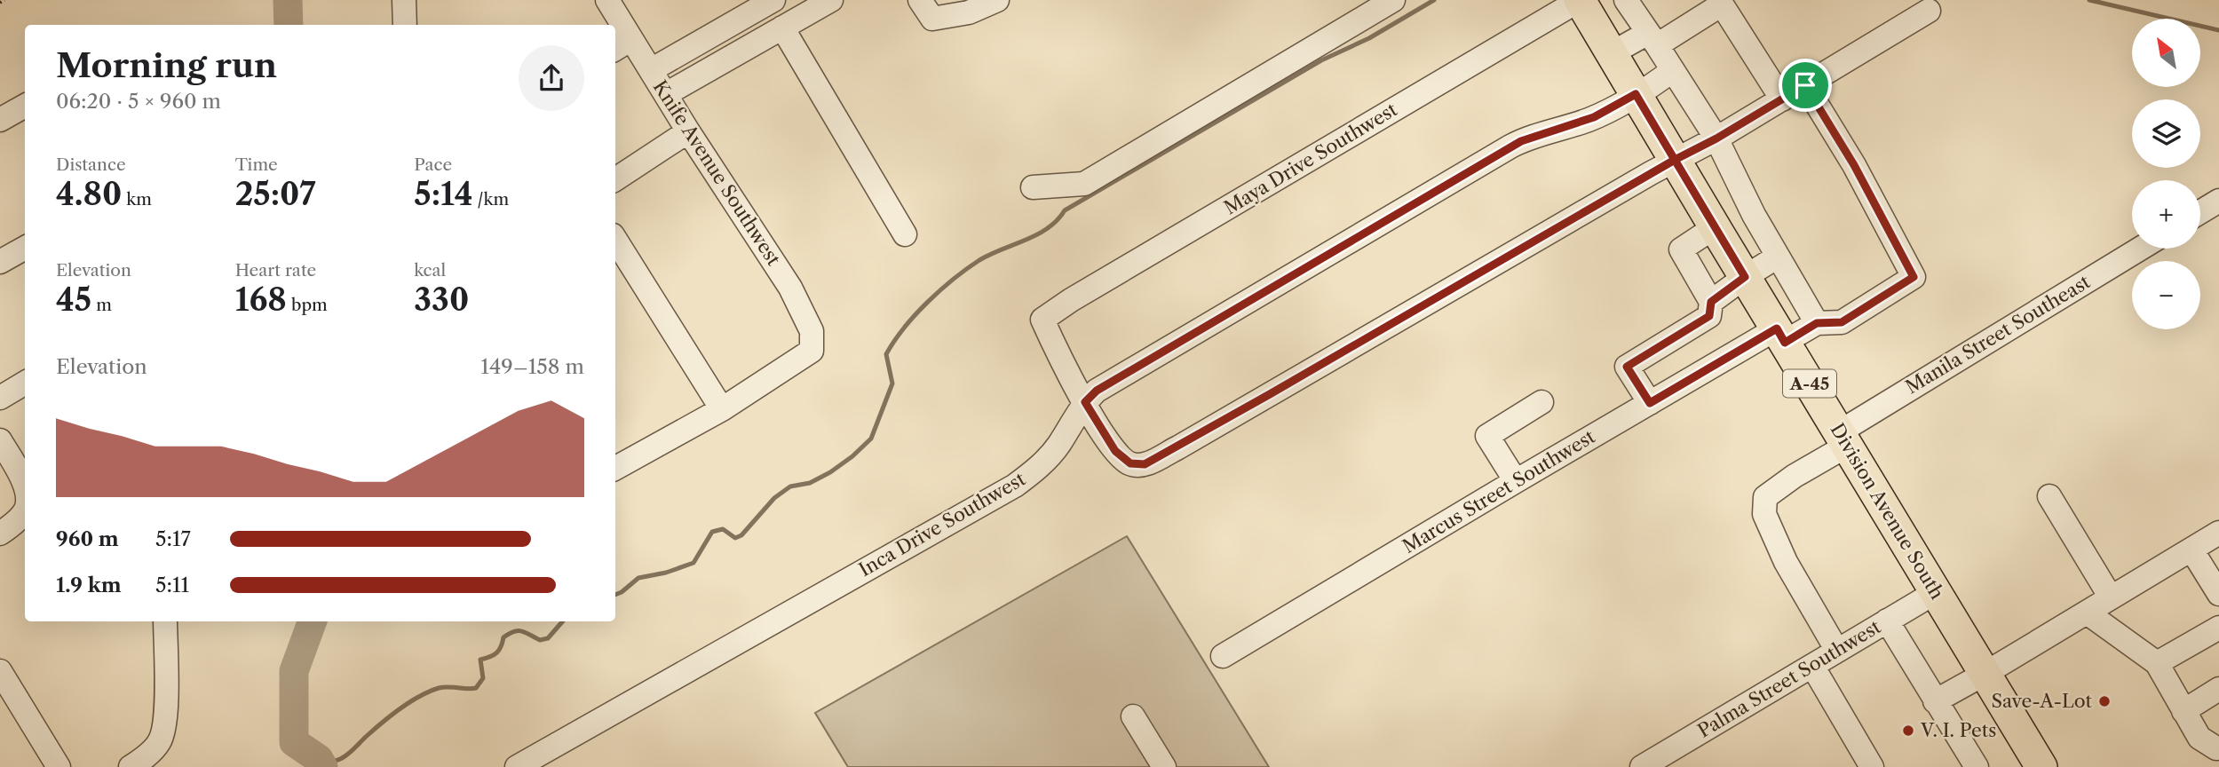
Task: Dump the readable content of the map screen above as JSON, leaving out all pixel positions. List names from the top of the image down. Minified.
{"streets":{"main road":["A-45","Division Avenue South"],"street":["Maya Drive Southwest","Knife Avenue Southwest","Manila Street Southeast","Marcus Street Southwest","Inca Drive Southwest","Palma Street Southwest"]},"crossings":[["Maya Drive Southwest","Division Avenue South"],["Maya Drive Southwest","Inca Drive Southwest"],["Manila Street Southeast","Division Avenue South"],["Manila Street Southeast","Palma Street Southwest"],["Marcus Street Southwest","Division Avenue South"],["Division Avenue South","Inca Drive Southwest"],["Division Avenue South","Palma Street Southwest"]],"places":["Save-A-Lot","V. I. Pets"],"north":"top left","page":{"map_buttons":["+","−"],"heading":["Morning run","06:20 · 5 × 960 m"],"stats":[["Distance","4.80 km"],["Time","25:07"],["Pace","5:14 /km"],["Elevation","45 m"],["Heart rate","168 bpm"],["kcal","330"]],"chart":["Elevation","149–158 m"],"list":[{"name":"960 m","note":"5:17"},{"name":"1.9 km","note":"5:11"}]}}
